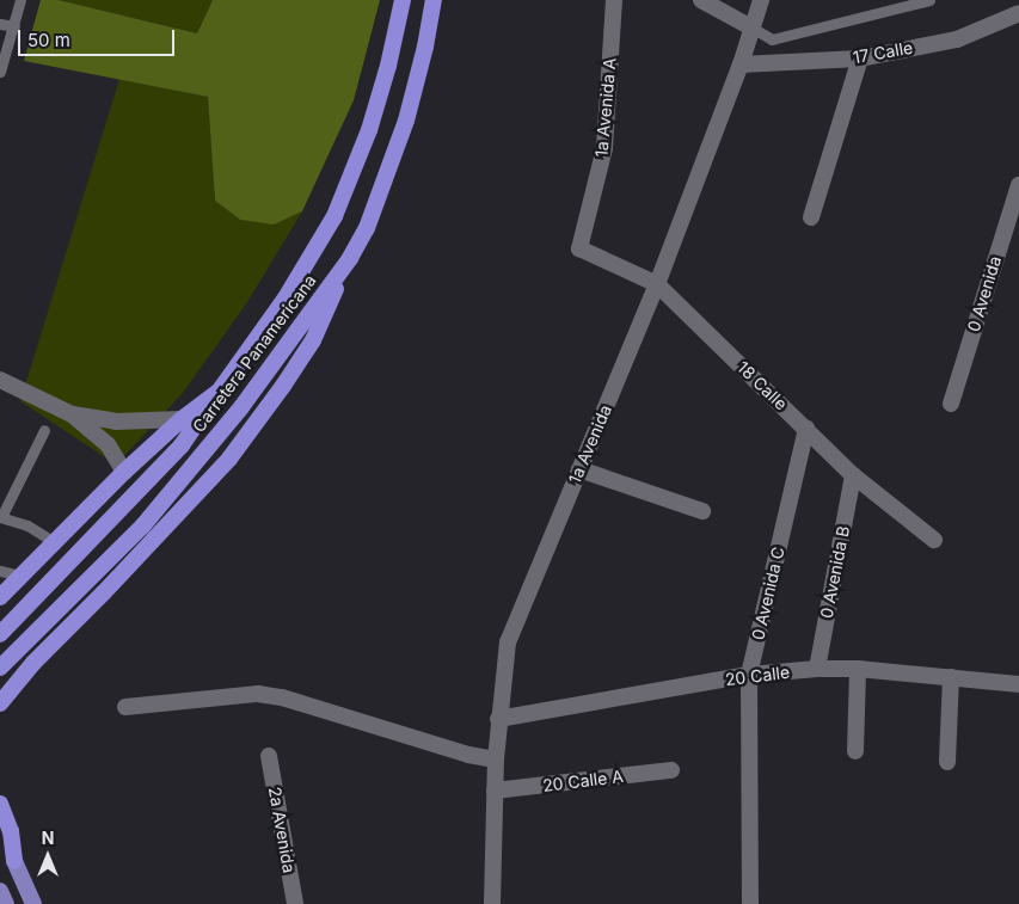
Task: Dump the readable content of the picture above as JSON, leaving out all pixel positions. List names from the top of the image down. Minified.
{"streets":{"highway":["Carretera Panamericana"],"street":["17 Calle","1a Avenida A","0 Avenida","18 Calle","1a Avenida","0 Avenida B","0 Avenida C","20 Calle","20 Calle A","2a Avenida"]},"crossings":[["17 Calle","1a Avenida"],["1a Avenida A","18 Calle"],["18 Calle","1a Avenida"],["18 Calle","0 Avenida B"],["18 Calle","0 Avenida C"],["1a Avenida","20 Calle"],["1a Avenida","20 Calle A"],["0 Avenida B","20 Calle"],["0 Avenida C","20 Calle"]],"scale_bar":"50 m","north":"top"}
